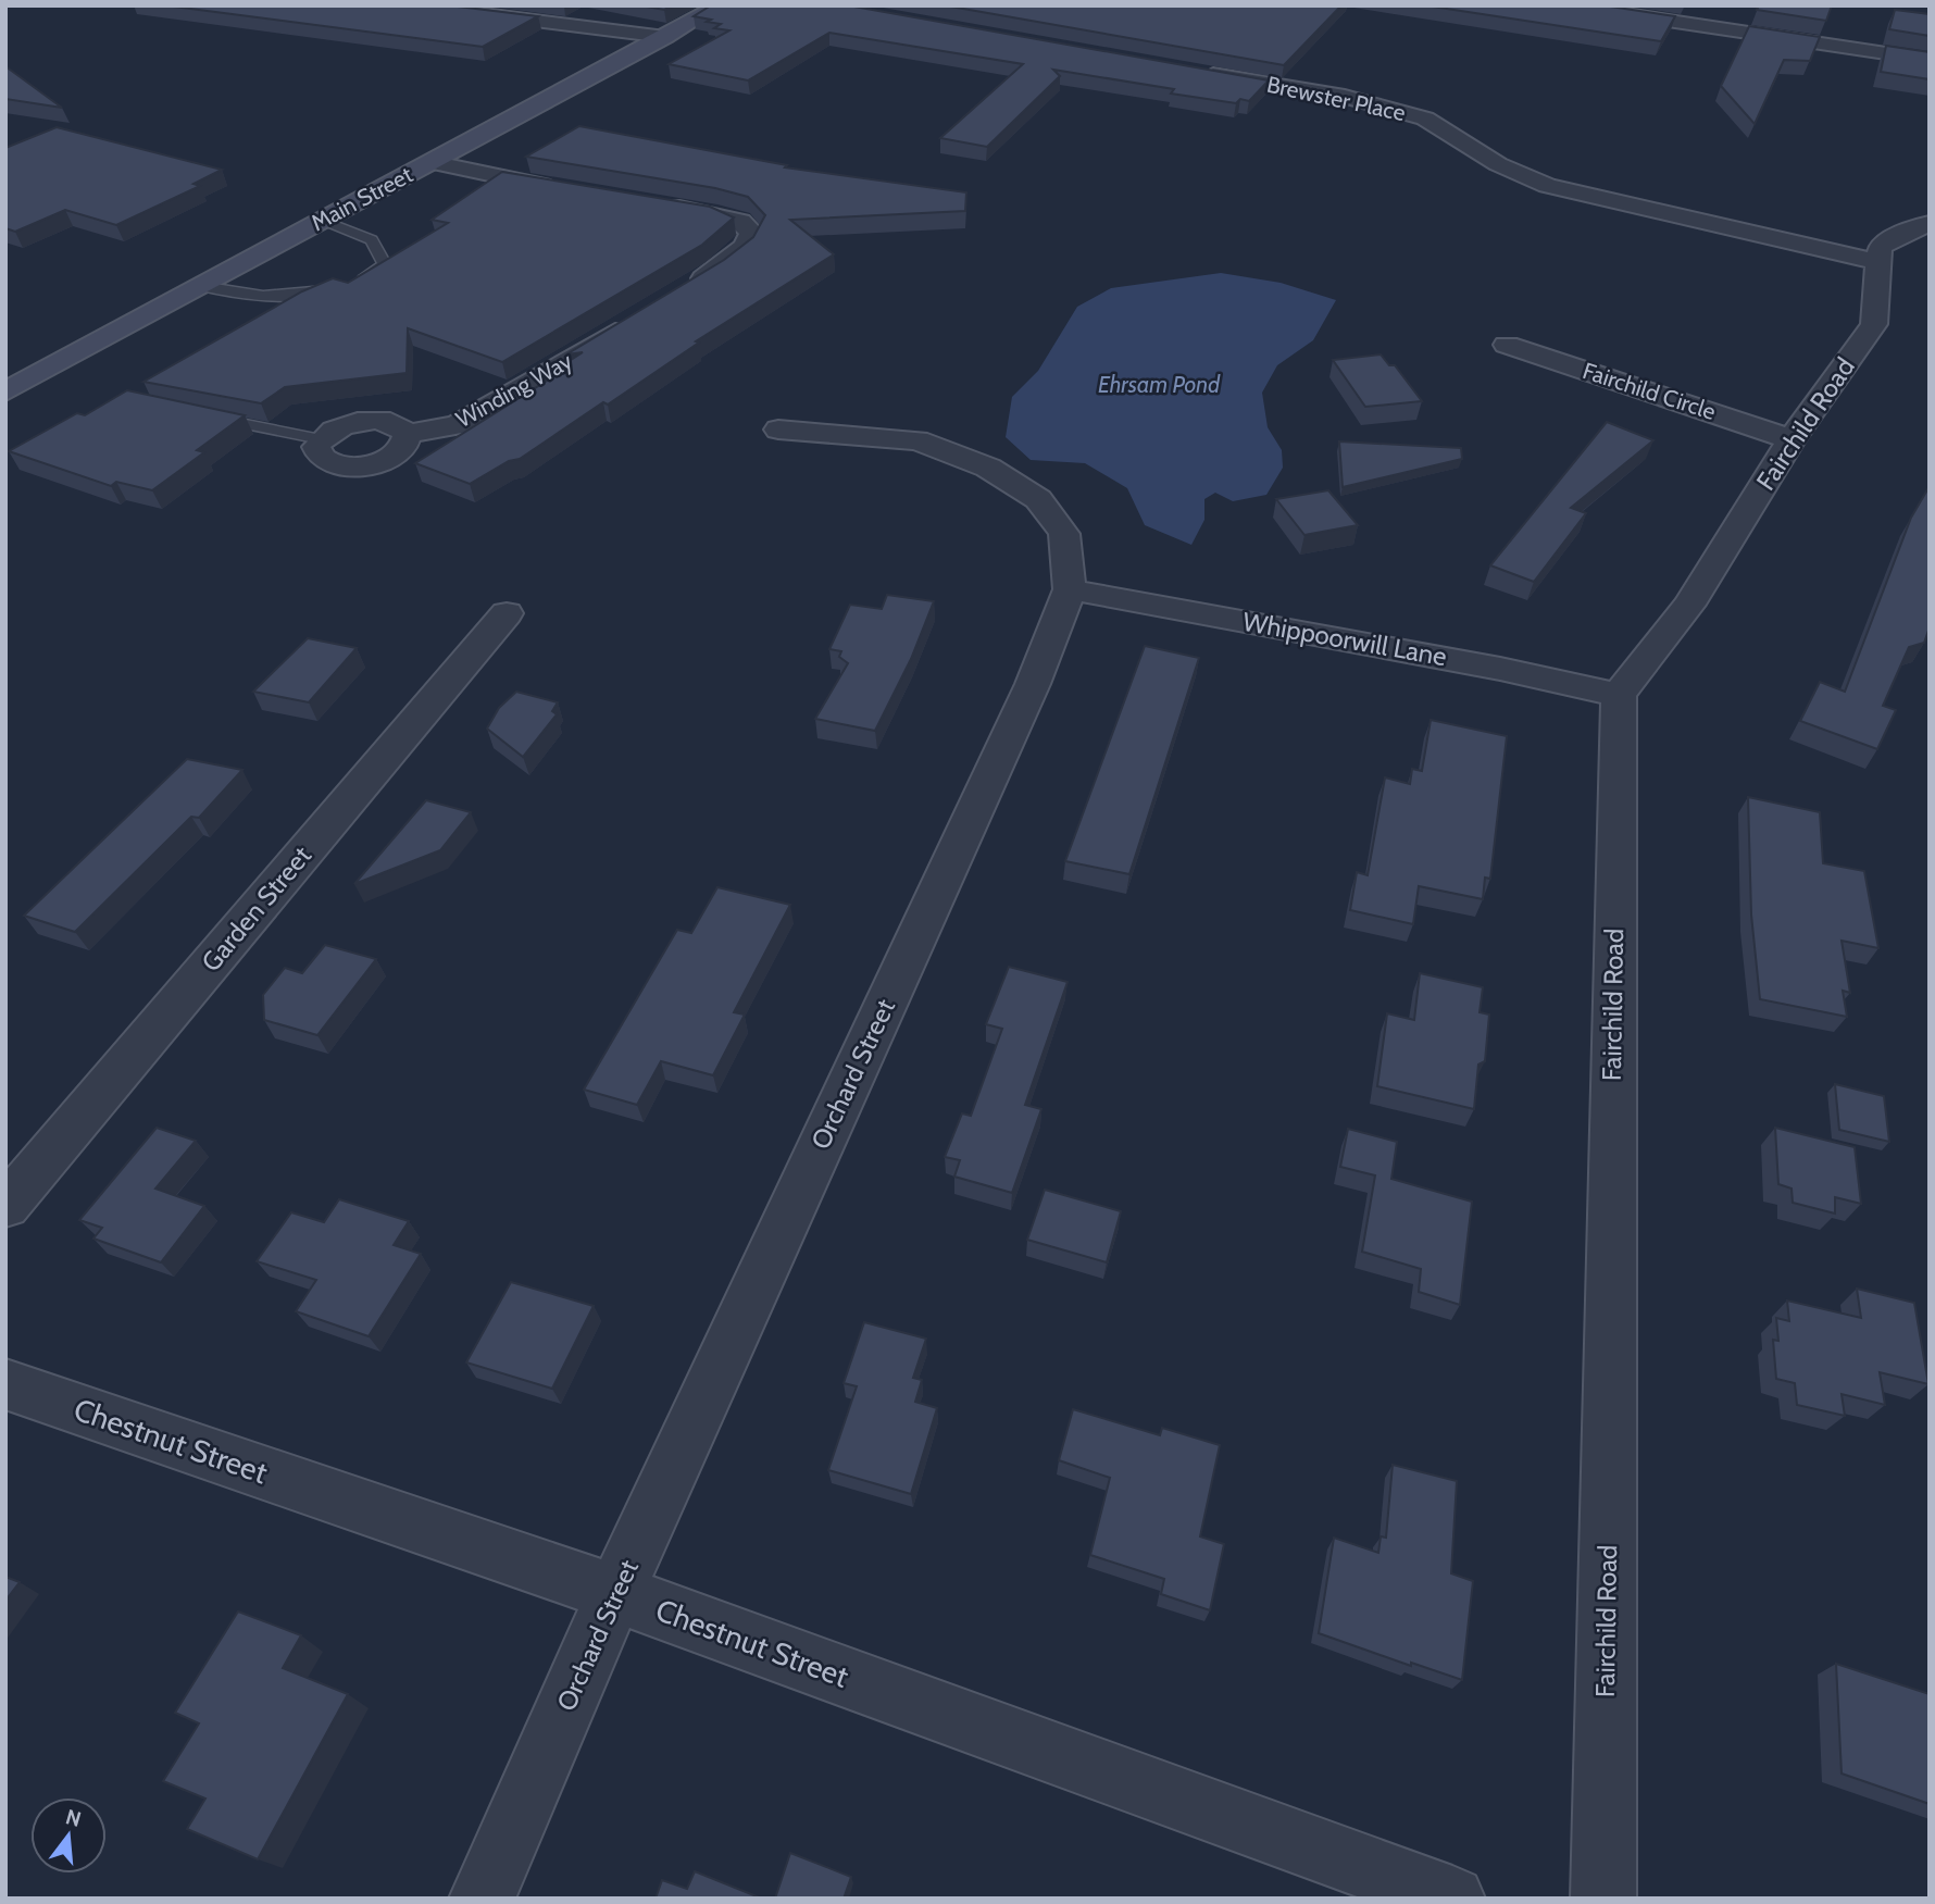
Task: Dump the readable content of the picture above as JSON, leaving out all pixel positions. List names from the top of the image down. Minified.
{"streets":{"main road":["Main Street"],"street":["Brewster Place","Winding Way","Fairchild Circle","Fairchild Road","Whippoorwill Lane","Garden Street","Orchard Street","Chestnut Street"]},"crossings":[["Brewster Place","Fairchild Road"],["Fairchild Circle","Fairchild Road"],["Fairchild Road","Whippoorwill Lane"],["Whippoorwill Lane","Orchard Street"],["Orchard Street","Chestnut Street"]],"water":["Ehrsam Pond"],"north":"top"}
